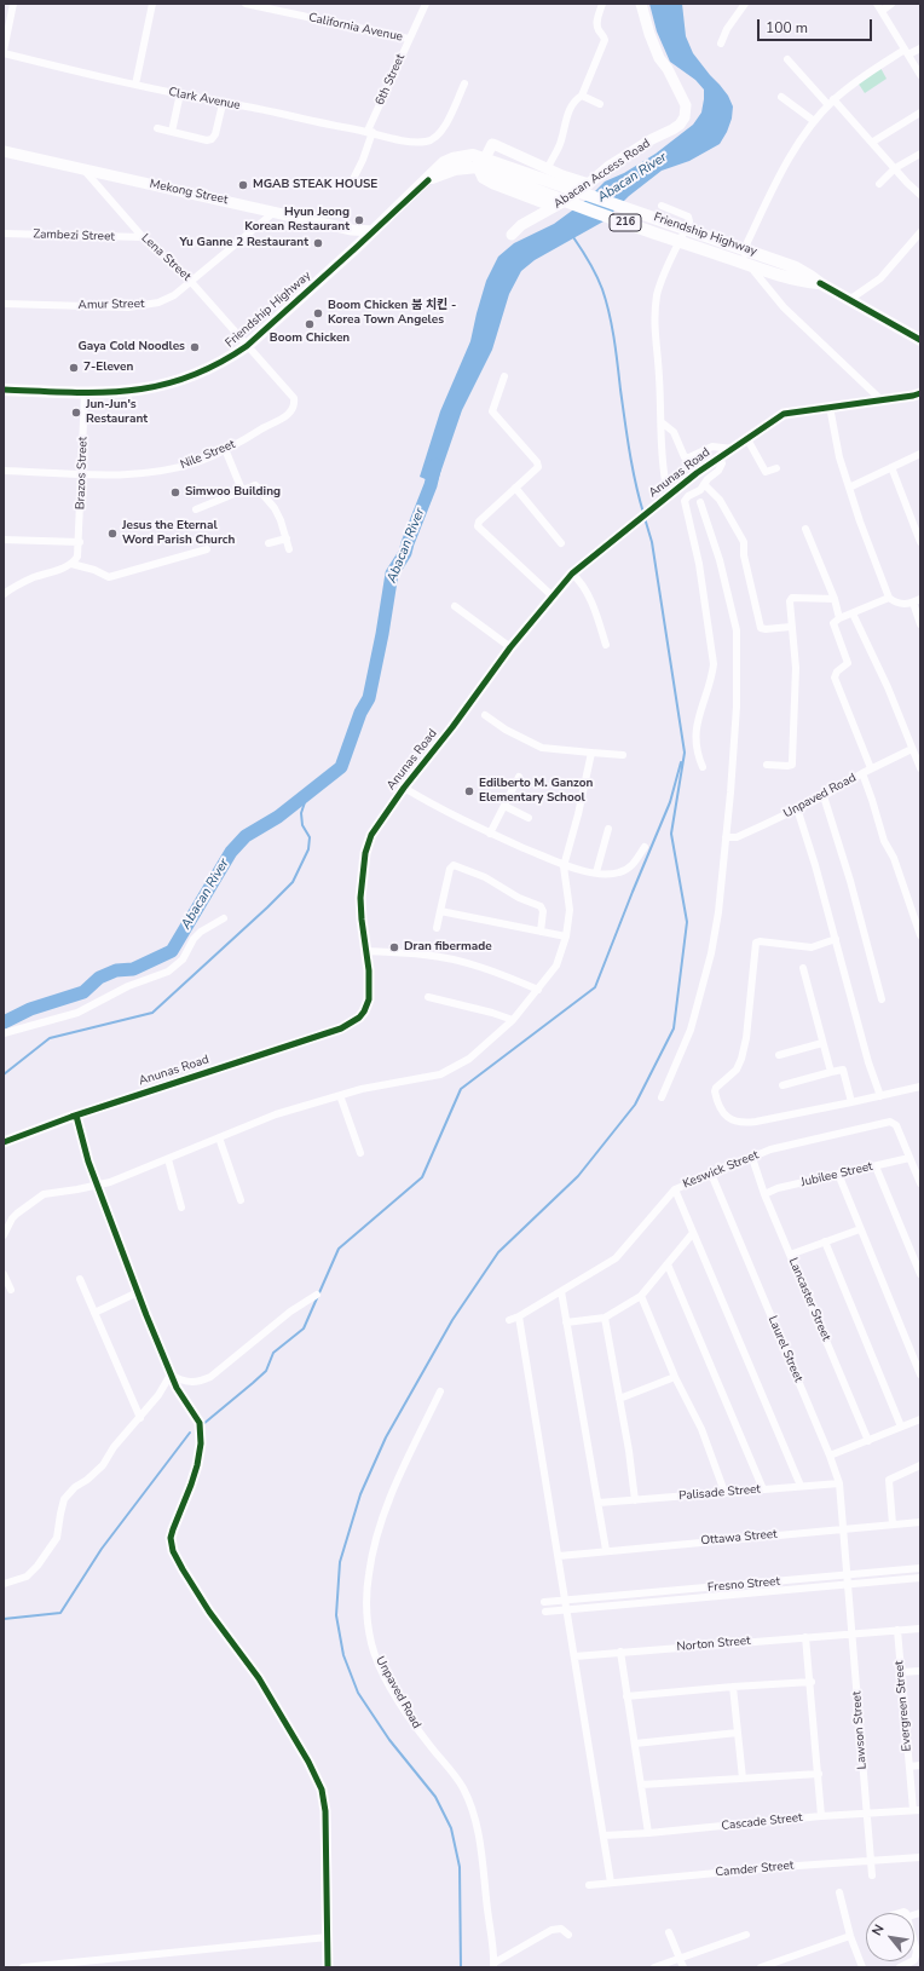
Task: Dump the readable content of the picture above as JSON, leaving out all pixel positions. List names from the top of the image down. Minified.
{"streets":{"main road":["216","Friendship Highway"],"street":["California Avenue","6th Street","Clark Avenue","Abacan Access Road","Mekong Street","Zambezi Street","Lena Street","Amur Street","Nile Street","Brazos Street","Anunas Road","Unpaved Road","Keswick Street","Jubilee Street","Lancaster Street","Laurel Street","Palisade Street","Ottawa Street","Fresno Street","Norton Street","Evergreen Street","Lawson Street","Cascade Street","Camder Street"]},"crossings":[["California Avenue","6th Street"],["6th Street","Clark Avenue"],["Mekong Street","Friendship Highway"],["Mekong Street","Lena Street"],["Mekong Street","Amur Street"],["Friendship Highway","Lena Street"],["Friendship Highway","Nile Street"],["Friendship Highway","Brazos Street"],["Zambezi Street","Lena Street"],["Lena Street","Amur Street"],["Lena Street","Nile Street"],["Nile Street","Brazos Street"],["Keswick Street","Jubilee Street"],["Keswick Street","Lancaster Street"],["Keswick Street","Laurel Street"],["Jubilee Street","Lancaster Street"],["Laurel Street","Palisade Street"],["Laurel Street","Ottawa Street"],["Laurel Street","Fresno Street"],["Laurel Street","Lawson Street"],["Fresno Street","Lawson Street"],["Norton Street","Evergreen Street"],["Norton Street","Lawson Street"],["Evergreen Street","Cascade Street"],["Lawson Street","Cascade Street"],["Lawson Street","Camder Street"]],"water":["Abacan River"],"places":["MGAB STEAK HOUSE","Hyun Jeong Korean Restaurant","Yu Ganne 2 Restaurant","Boom Chicken 붐 치킨 - Korea Town Angeles","Boom Chicken","Gaya Cold Noodles","7-Eleven","Jun-Jun's Restaurant","Simwoo Building","Jesus the Eternal Word Parish Church","Edilberto M. Ganzon Elementary School","Dran fibermade"],"scale_bar":"100 m","north":"top left"}
